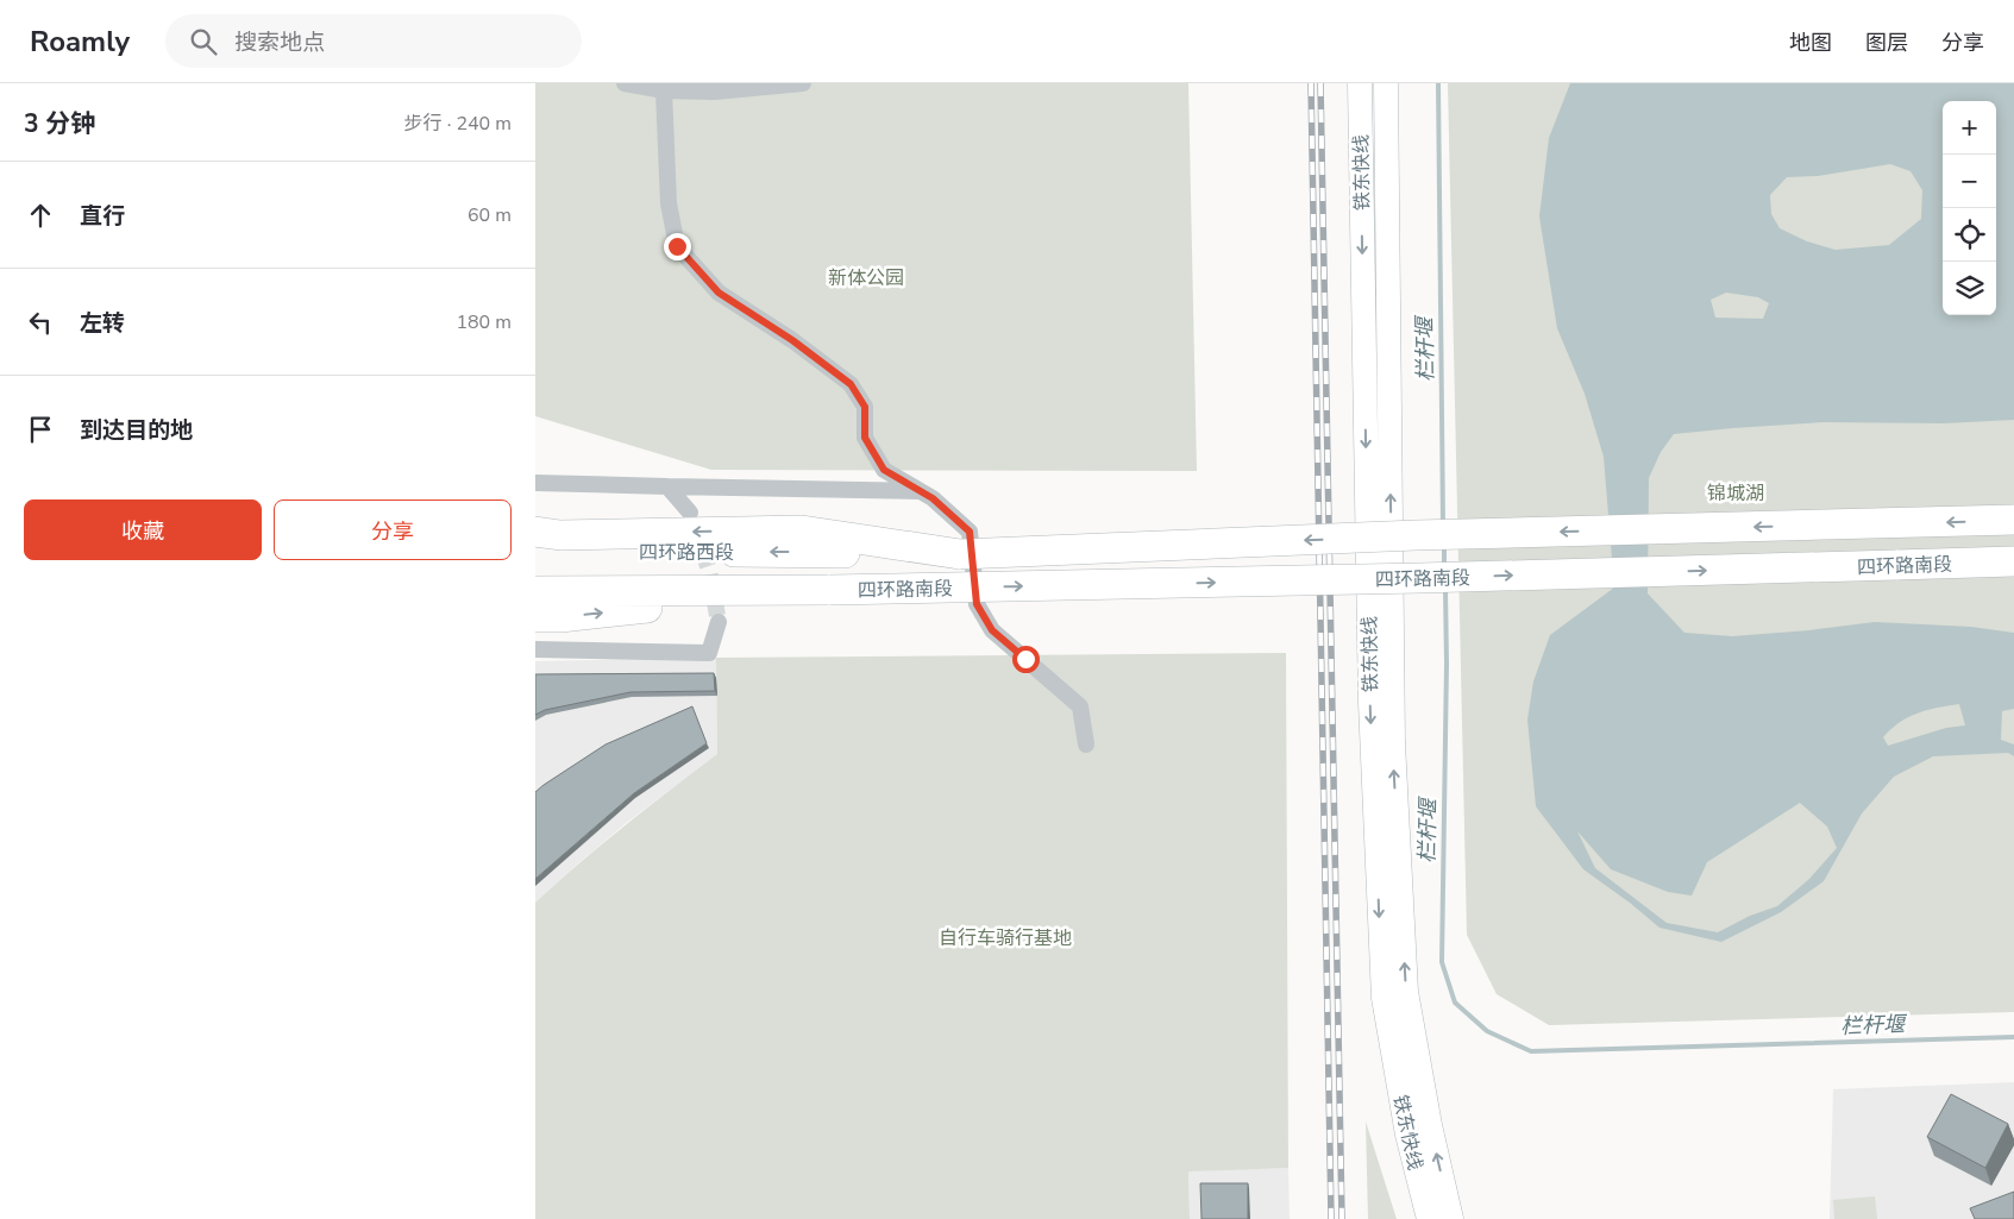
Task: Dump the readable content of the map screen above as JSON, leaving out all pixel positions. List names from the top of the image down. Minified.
{"streets":{"highway":["四环路西段","四环路南段"],"main road":["铁东快线"]},"crossings":[["四环路西段","四环路南段"]],"water":["栏杆堰"],"parks":["新体公园","锦城湖","自行车骑行基地"],"page":{"header":"Roamly","search":"搜索地点","nav":["地图","图层","分享"],"heading":["3 分钟","步行 · 240 m"],"map_buttons":["+","−"],"list":[["直行","60 m"],["左转","180 m"],"到达目的地"],"buttons":["收藏","分享"]}}
